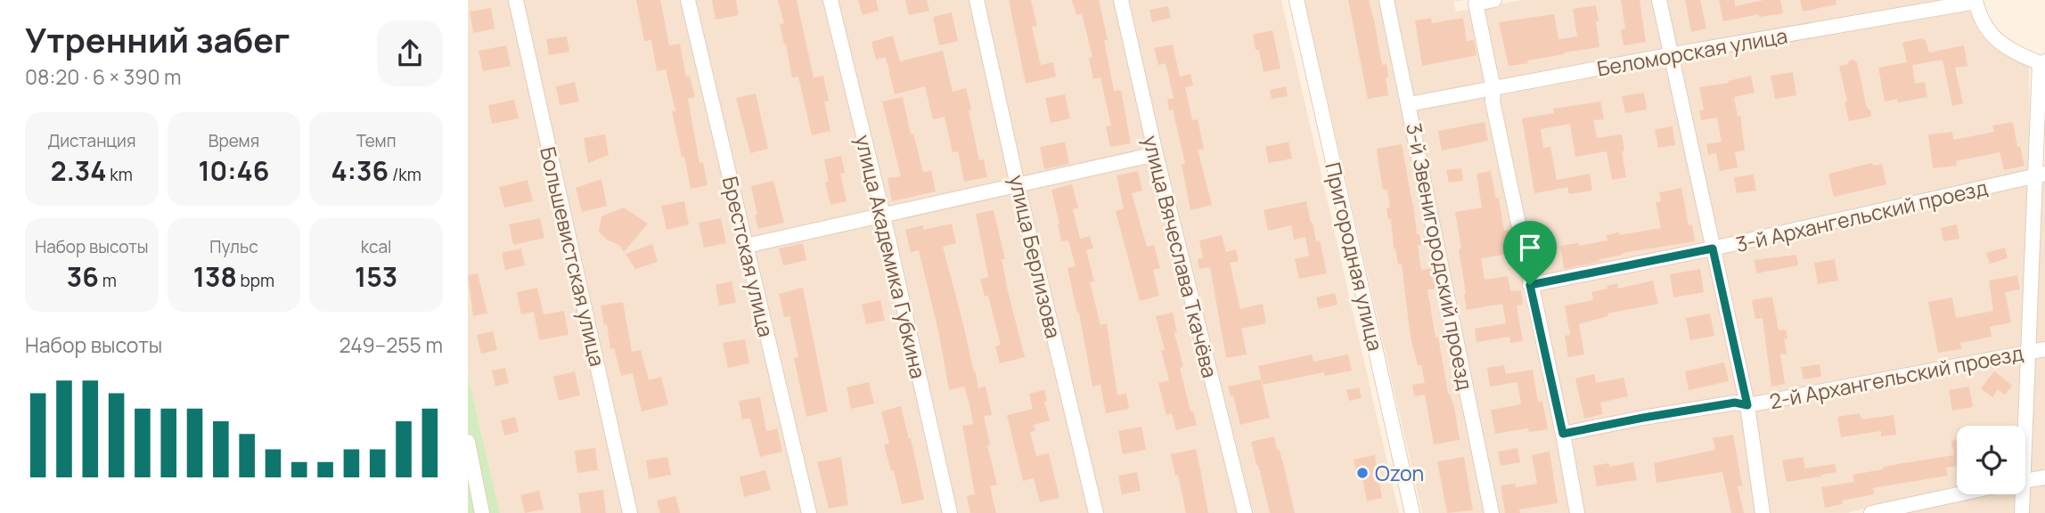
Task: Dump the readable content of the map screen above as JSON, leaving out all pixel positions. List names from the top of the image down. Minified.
{"streets":{"street":["Беломорская улица","3-й Архангельский проезд","Большевистская улица","Брестская улица","улица Академика Губкина","улица Берлизова","улица Вячеслава Ткачёва","Пригородная улица","3-й Звенигородский проезд","2-й Архангельский проезд"]},"crossings":[["Беломорская улица","3-й Звенигородский проезд"]],"places":["Ozon"],"page":{"heading":["Утренний забег","08:20 · 6 × 390 m"],"stats":[["Дистанция","2.34 km"],["Время","10:46"],["Темп","4:36 /km"],["Набор высоты","36 m"],["Пульс","138 bpm"],["kcal","153"]],"chart":["Набор высоты","249–255 m"]}}
